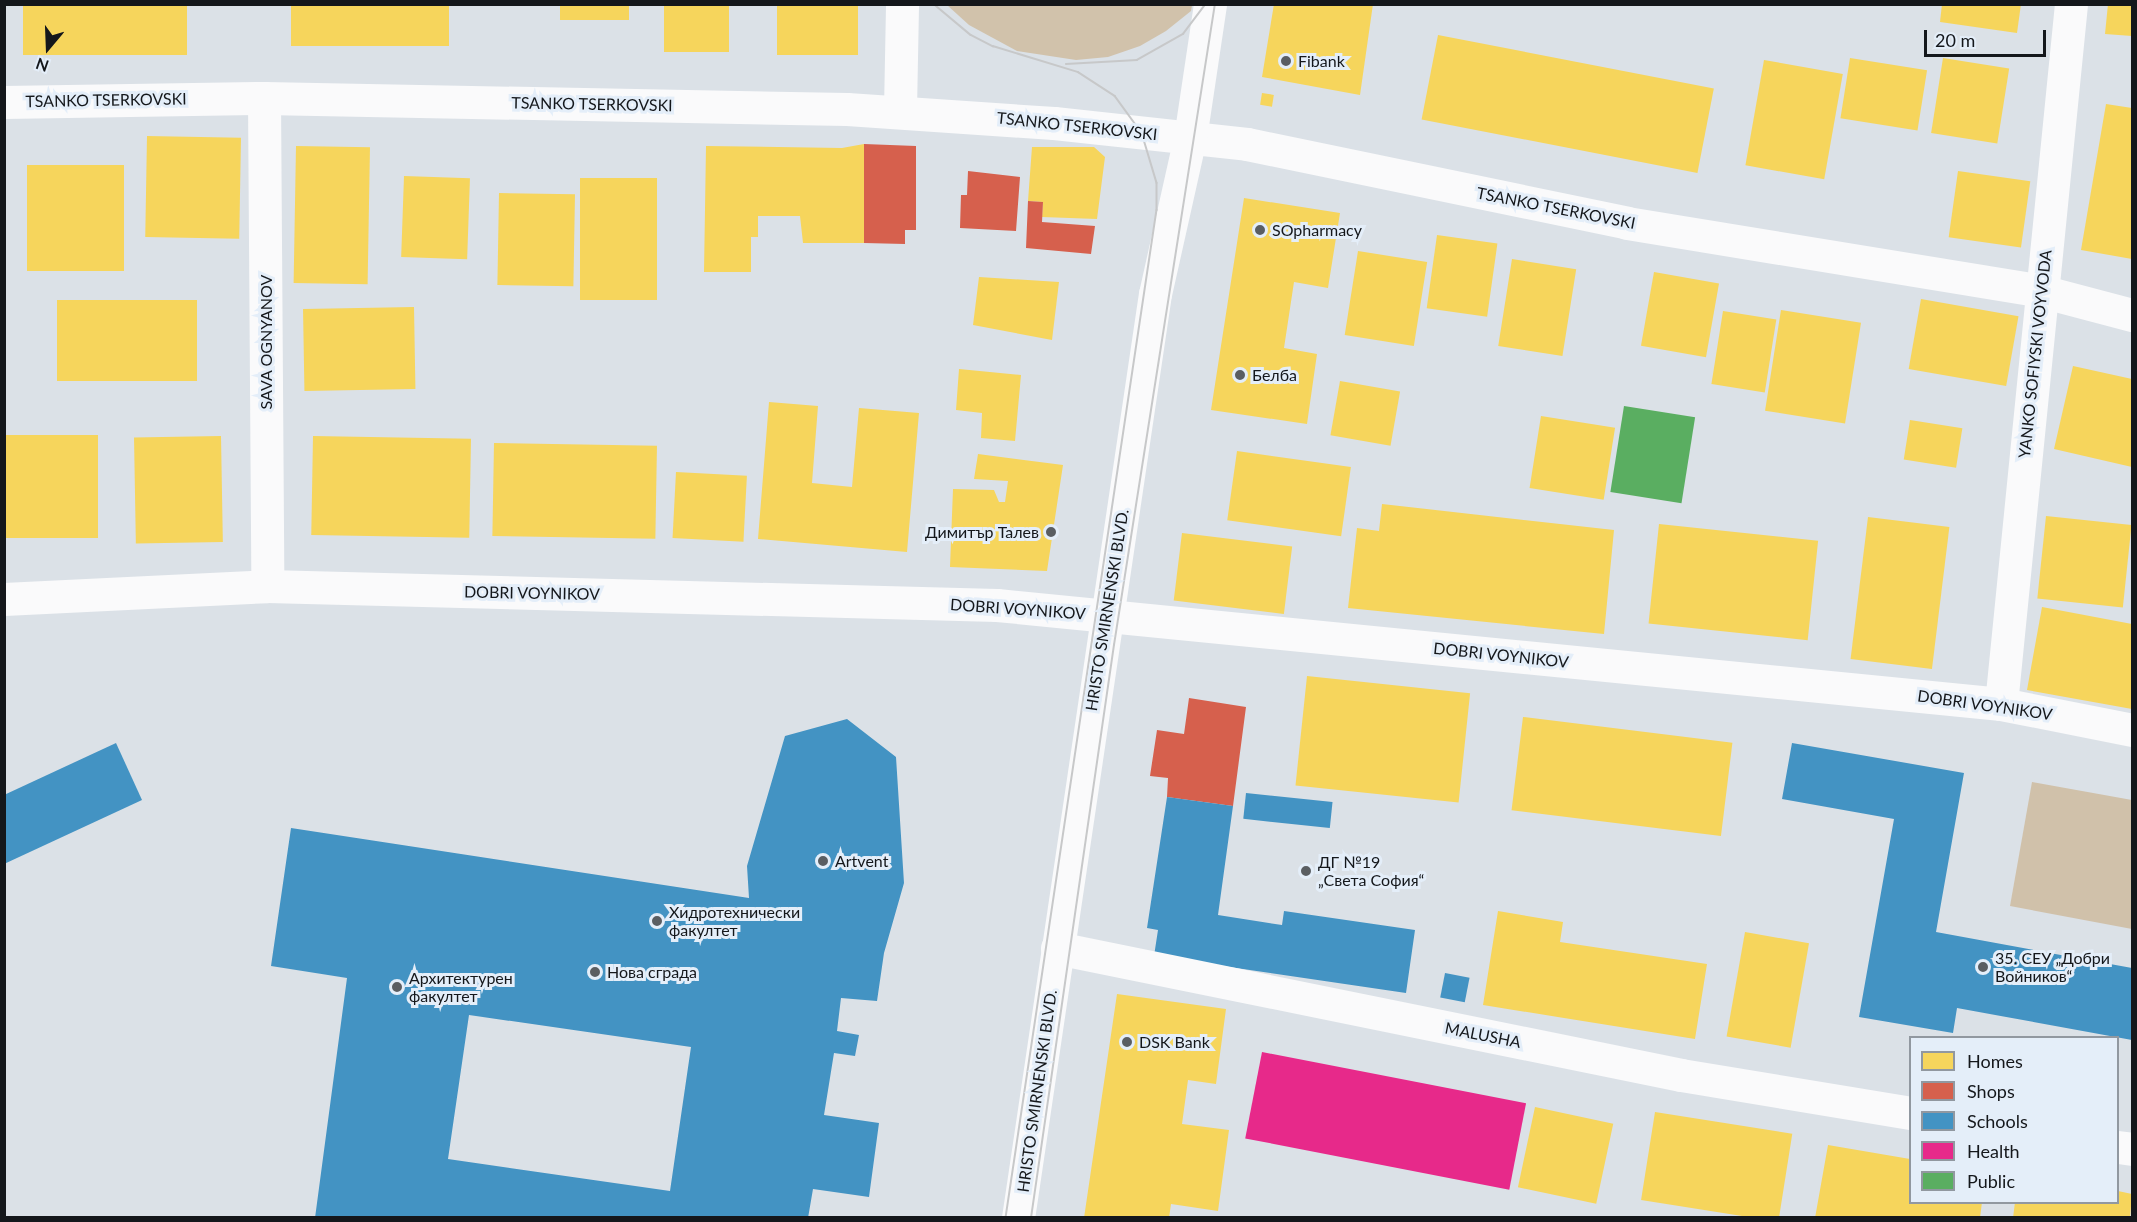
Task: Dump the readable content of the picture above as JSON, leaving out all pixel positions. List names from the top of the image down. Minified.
{"streets":{"street":["TSANKO TSERKOVSKI","SAVA OGNYANOV","YANKO SOFIYSKI VOYVODA","DOBRI VOYNIKOV","HRISTO SMIRNENSKI BLVD.","MALUSHA"]},"crossings":[["TSANKO TSERKOVSKI","SAVA OGNYANOV"],["TSANKO TSERKOVSKI","YANKO SOFIYSKI VOYVODA"],["TSANKO TSERKOVSKI","HRISTO SMIRNENSKI BLVD."],["SAVA OGNYANOV","DOBRI VOYNIKOV"],["YANKO SOFIYSKI VOYVODA","DOBRI VOYNIKOV"],["DOBRI VOYNIKOV","HRISTO SMIRNENSKI BLVD."],["HRISTO SMIRNENSKI BLVD.","MALUSHA"]],"places":["Fibank","SOpharmacy","Белба","Димитър Талев","Artvent","ДГ №19 „Света София“","Хидротехнически факултет","35. СЕУ „Добри Войников“","Нова сграда","Архитектурен факултет","DSK Bank"],"legend":["Homes","Shops","Schools","Health","Public"],"scale_bar":"20 m","north":"bottom"}
